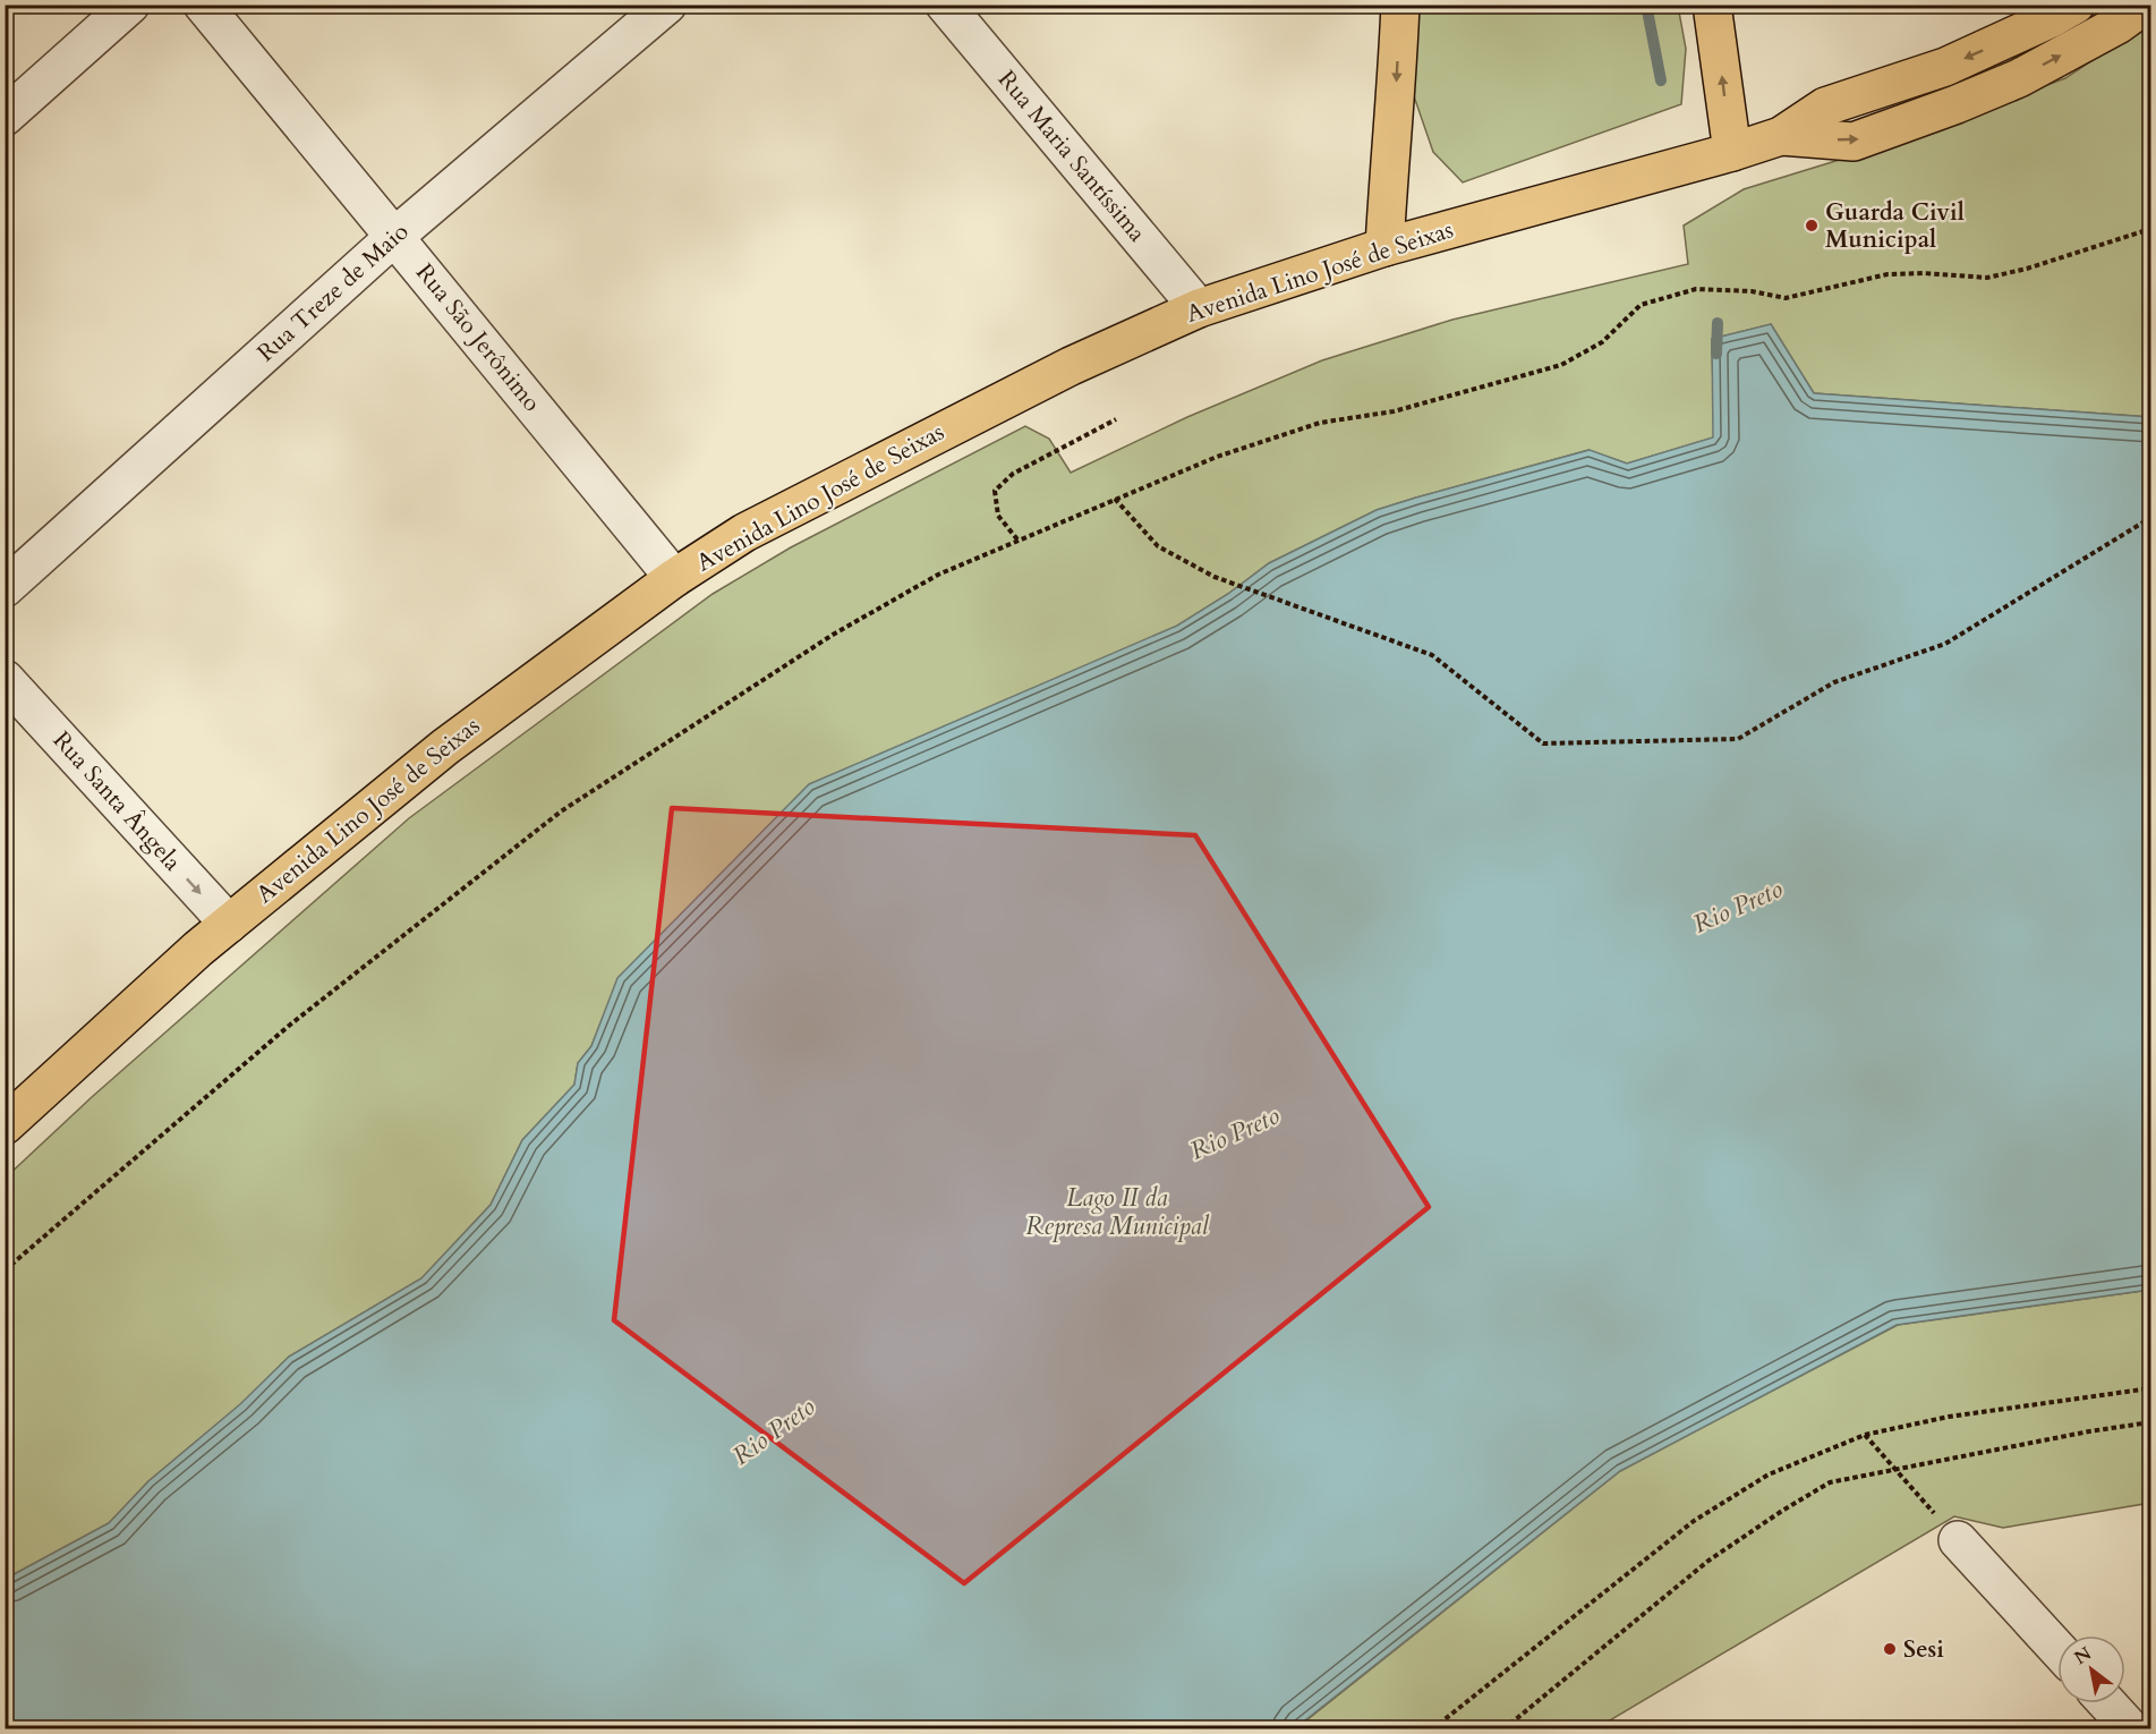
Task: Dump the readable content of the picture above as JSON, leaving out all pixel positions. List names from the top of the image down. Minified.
{"streets":{"main road":["Avenida Lino José de Seixas"],"street":["Rua Maria Santíssima","Rua Treze de Maio","Rua São Jerônimo","Rua Santa Ângela"]},"crossings":[["Rua Maria Santíssima","Avenida Lino José de Seixas"],["Avenida Lino José de Seixas","Rua São Jerônimo"],["Avenida Lino José de Seixas","Rua Santa Ângela"],["Rua Treze de Maio","Rua São Jerônimo"]],"one_way":["Rua Santa Ângela"],"water":["Rio Preto","Lago II da Represa Municipal"],"places":["Guarda Civil Municipal","Sesi"],"north":"top left"}
